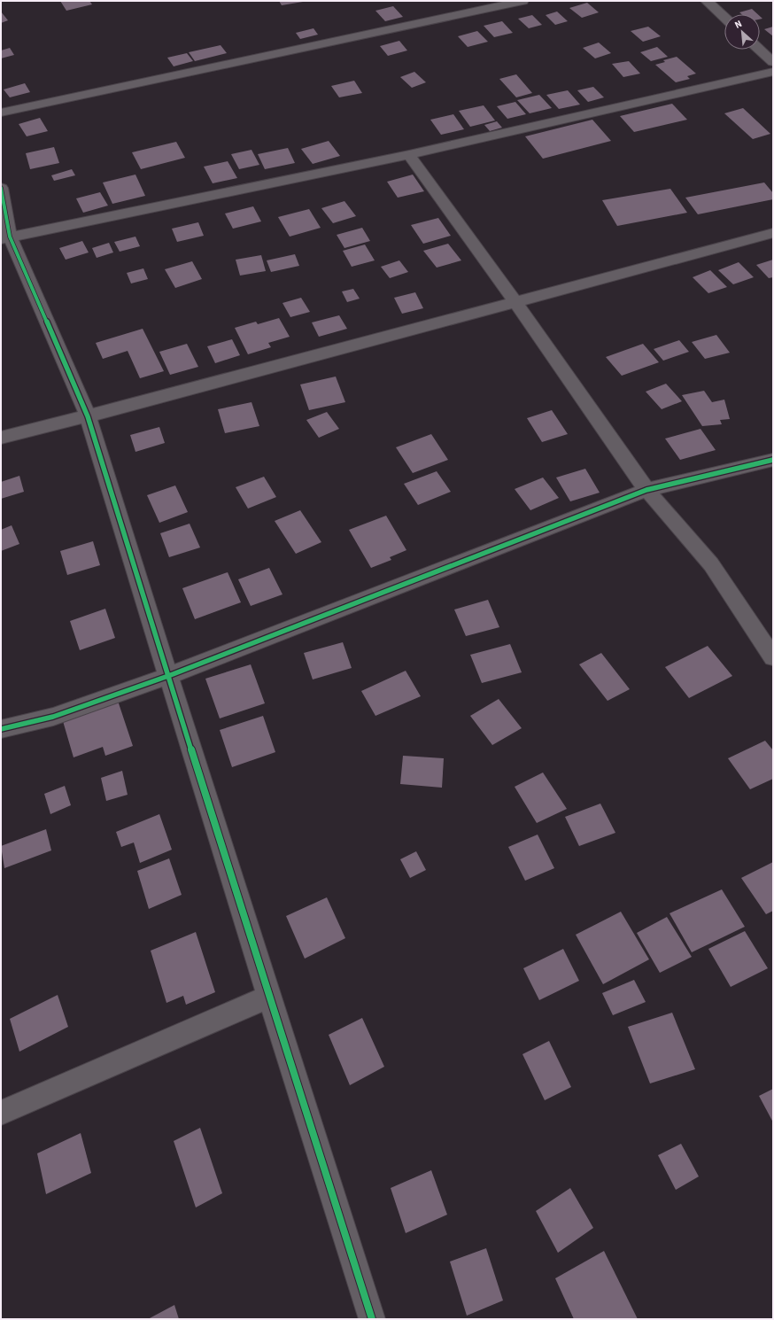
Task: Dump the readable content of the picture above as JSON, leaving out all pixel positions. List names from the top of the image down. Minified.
{"north":"top left"}
